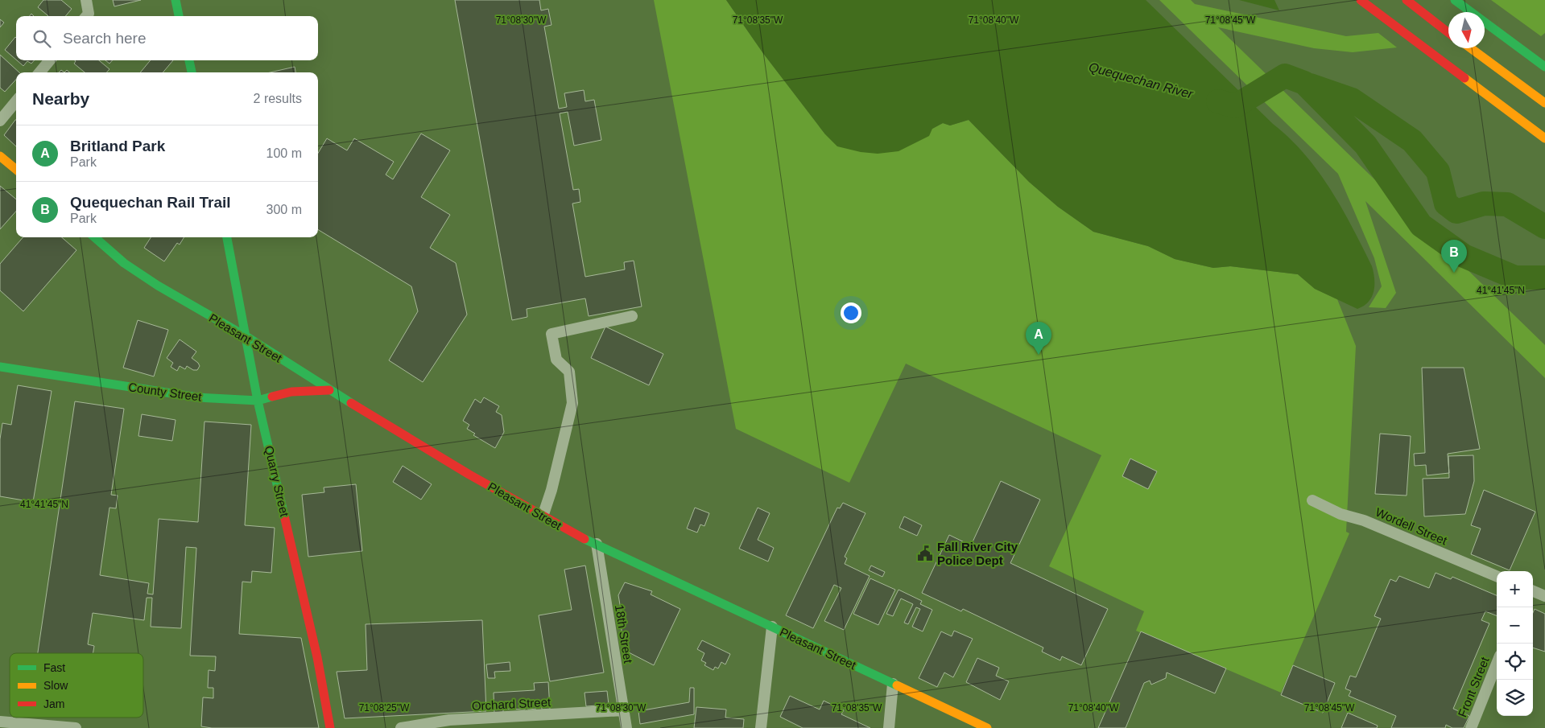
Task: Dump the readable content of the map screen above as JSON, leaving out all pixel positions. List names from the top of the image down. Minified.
{"streets":{"main road":["Pleasant Street","County Street","Quarry Street"],"street":["Wordell Street","18th Street","Front Street","Orchard Street"]},"crossings":[["Pleasant Street","County Street"],["Pleasant Street","Quarry Street"],["Pleasant Street","18th Street"],["County Street","Quarry Street"],["18th Street","Orchard Street"]],"water":["Quequechan River"],"places":{"public building":["Fall River City Police Dept"]},"legend":["Fast","Slow","Jam"],"north":"bottom","page":{"search":"Search here","heading":["Nearby","2 results"],"list":[{"mark":"A","name":"Britland Park","note":"Park","value":"100 m"},{"mark":"B","name":"Quequechan Rail Trail","note":"Park","value":"300 m"}],"pins":["B","A"],"map_buttons":["+","−"]},"coordinates":["71°08'30\"W","71°08'35\"W","71°08'40\"W","71°08'45\"W","41°41'45\"N","71°08'25\"W"]}
